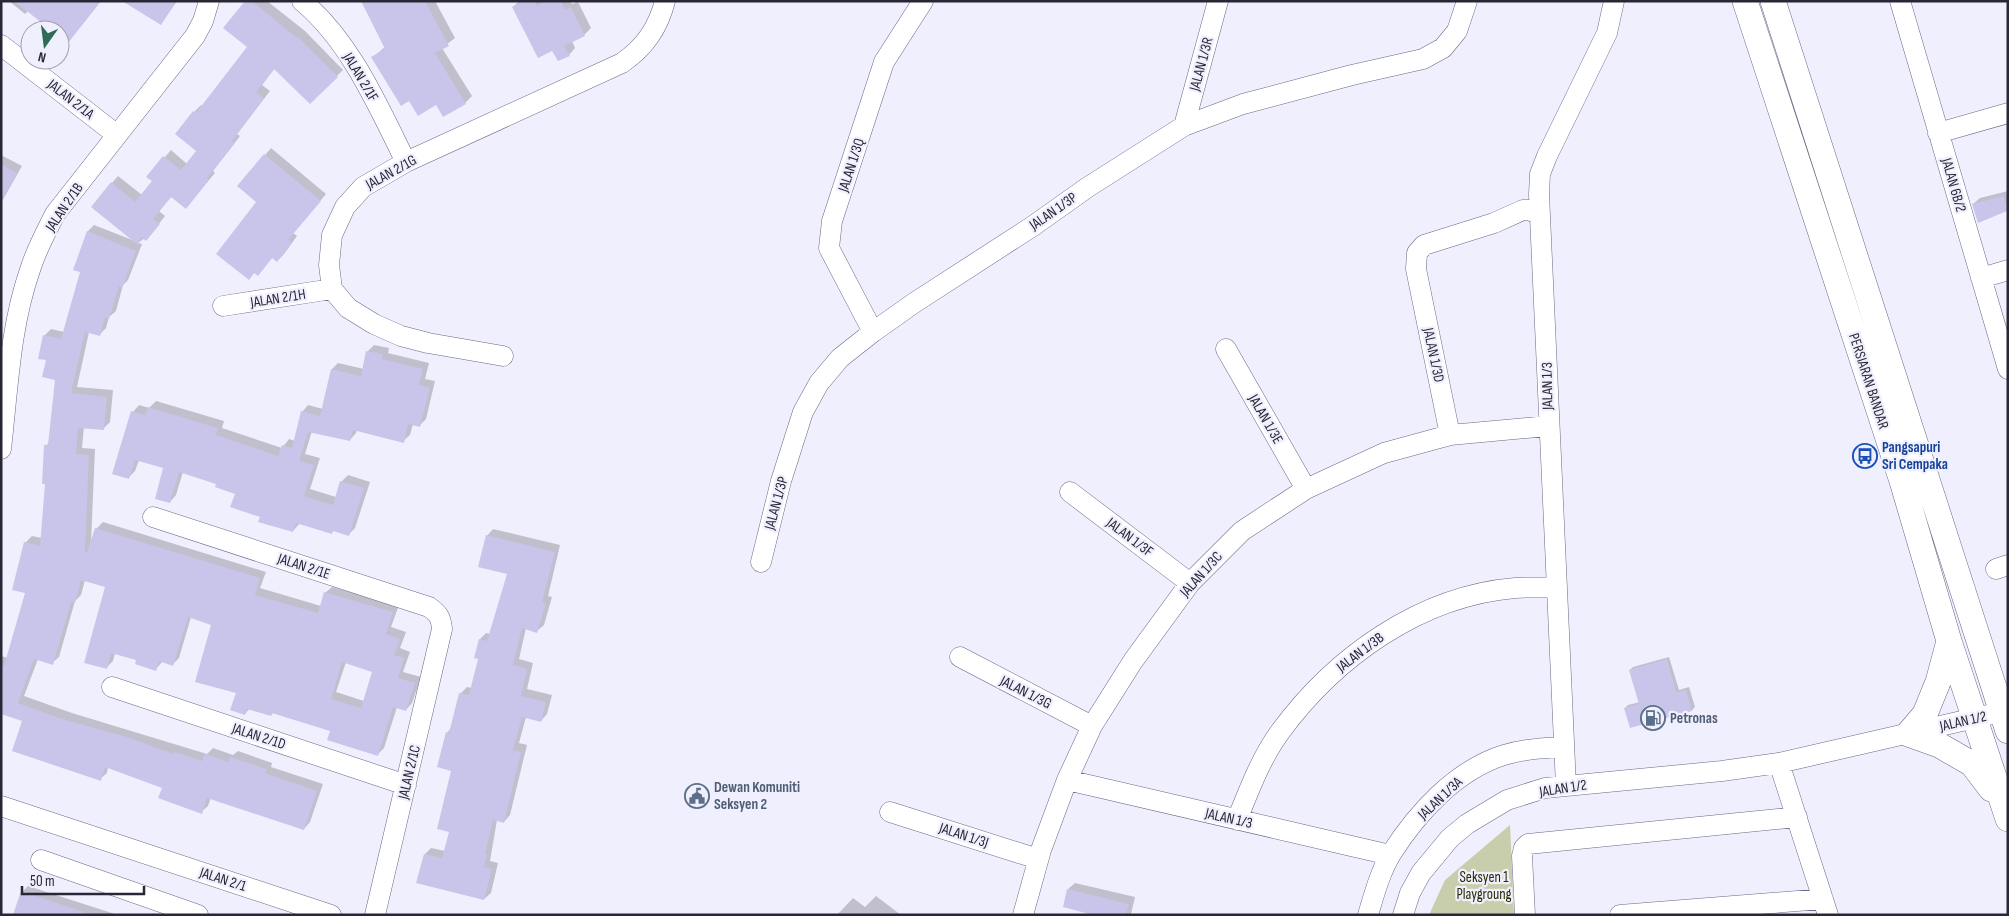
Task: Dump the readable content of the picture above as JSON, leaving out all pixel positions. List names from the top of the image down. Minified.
{"streets":{"main road":["PERSIARAN BANDAR"],"street":["JALAN 1/3R","JALAN 2/1F","JALAN 2/1A","JALAN 1/3Q","JALAN 2/1G","JALAN 6B/2","JALAN 2/1B","JALAN 1/3P","JALAN 2/1H","JALAN 1/3D","JALAN 1/3","JALAN 1/3E","JALAN 1/3F","JALAN 2/1E","JALAN 1/3C","JALAN 1/3B","JALAN 1/3G","JALAN 1/2","JALAN 2/1D","JALAN 2/1C","JALAN 1/3A","JALAN 1/3J","JALAN 2/1"]},"crossings":[["JALAN 1/3R","JALAN 1/3P"],["JALAN 2/1F","JALAN 2/1G"],["JALAN 2/1A","JALAN 2/1B"],["JALAN 1/3Q","JALAN 1/3P"],["JALAN 2/1G","JALAN 2/1H"],["JALAN 1/3D","JALAN 1/3"],["JALAN 1/3D","JALAN 1/3C"],["PERSIARAN BANDAR","JALAN 1/2"],["JALAN 1/3","JALAN 1/3C"],["JALAN 1/3","JALAN 1/3B"],["JALAN 1/3","JALAN 1/2"],["JALAN 1/3","JALAN 1/3A"],["JALAN 1/3E","JALAN 1/3C"],["JALAN 1/3F","JALAN 1/3C"],["JALAN 2/1E","JALAN 2/1C"],["JALAN 1/3C","JALAN 1/3G"],["JALAN 1/3C","JALAN 1/3J"],["JALAN 2/1D","JALAN 2/1C"]],"parks":["Seksyen 1 Playgroung"],"places":{"bus stop":["Pangsapuri Sri Cempaka"],"fuel station":["Petronas"],"public building":["Dewan Komuniti Seksyen 2"]},"scale_bar":"50 m","north":"bottom"}
